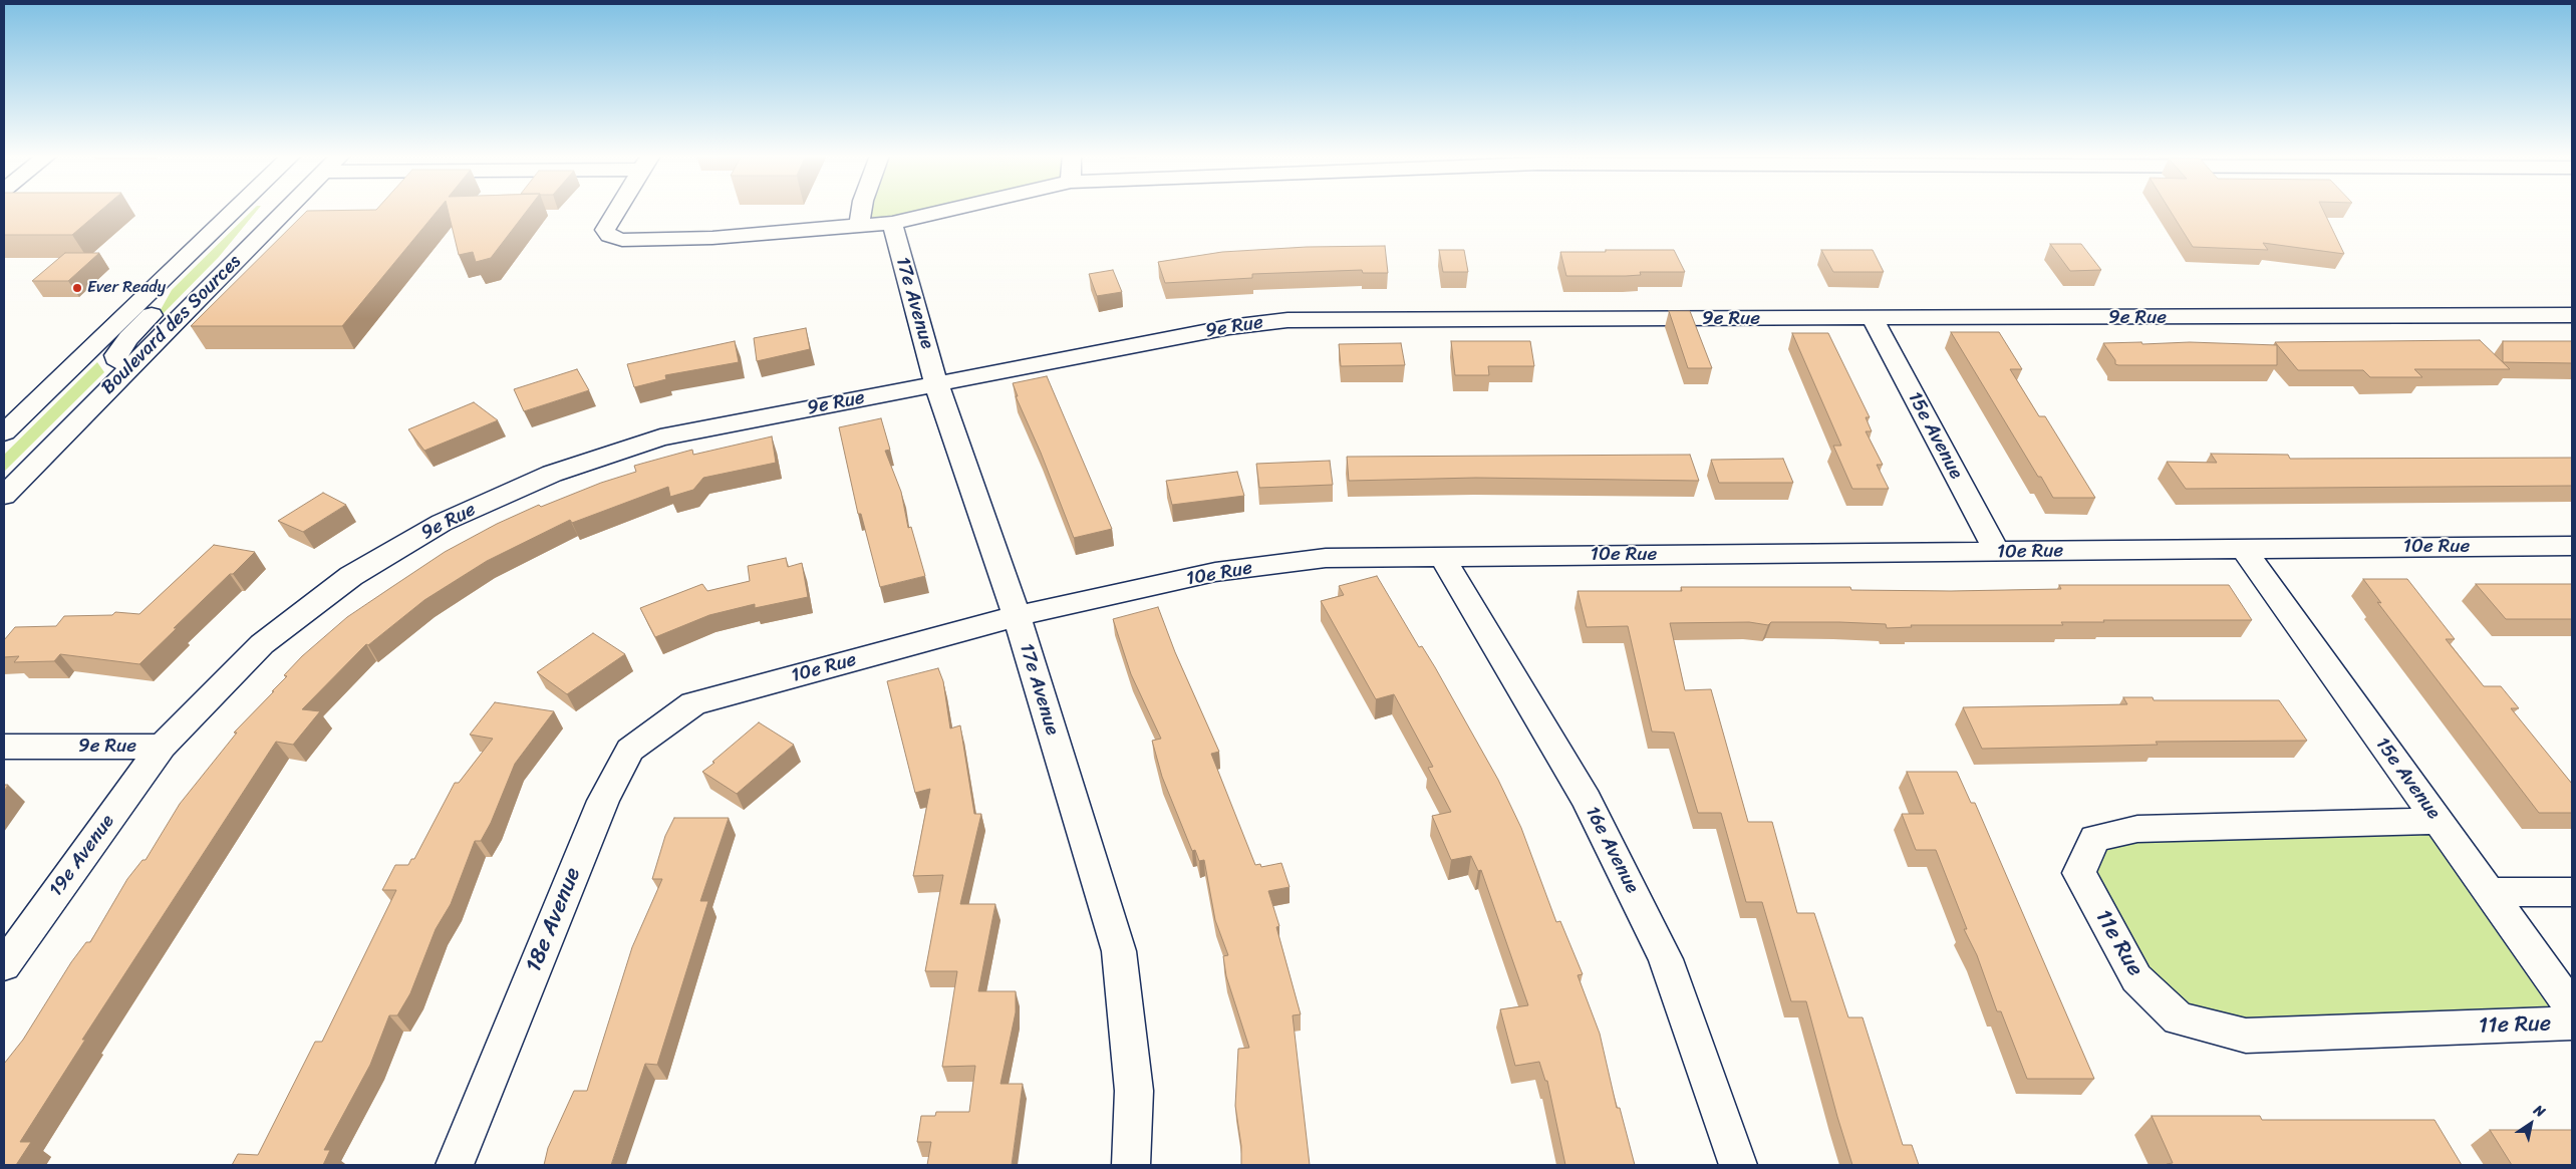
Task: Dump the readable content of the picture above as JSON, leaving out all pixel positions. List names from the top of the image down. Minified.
{"streets":{"street":["17e Avenue","9e Rue","Boulevard des Sources","15e Avenue","10e Rue","16e Avenue","19e Avenue","18e Avenue","11e Rue"]},"crossings":[["17e Avenue","9e Rue"],["17e Avenue","10e Rue"],["9e Rue","15e Avenue"],["9e Rue","19e Avenue"],["15e Avenue","10e Rue"],["15e Avenue","11e Rue"],["10e Rue","16e Avenue"],["10e Rue","18e Avenue"]],"places":["Ever Ready"],"north":"top right"}
